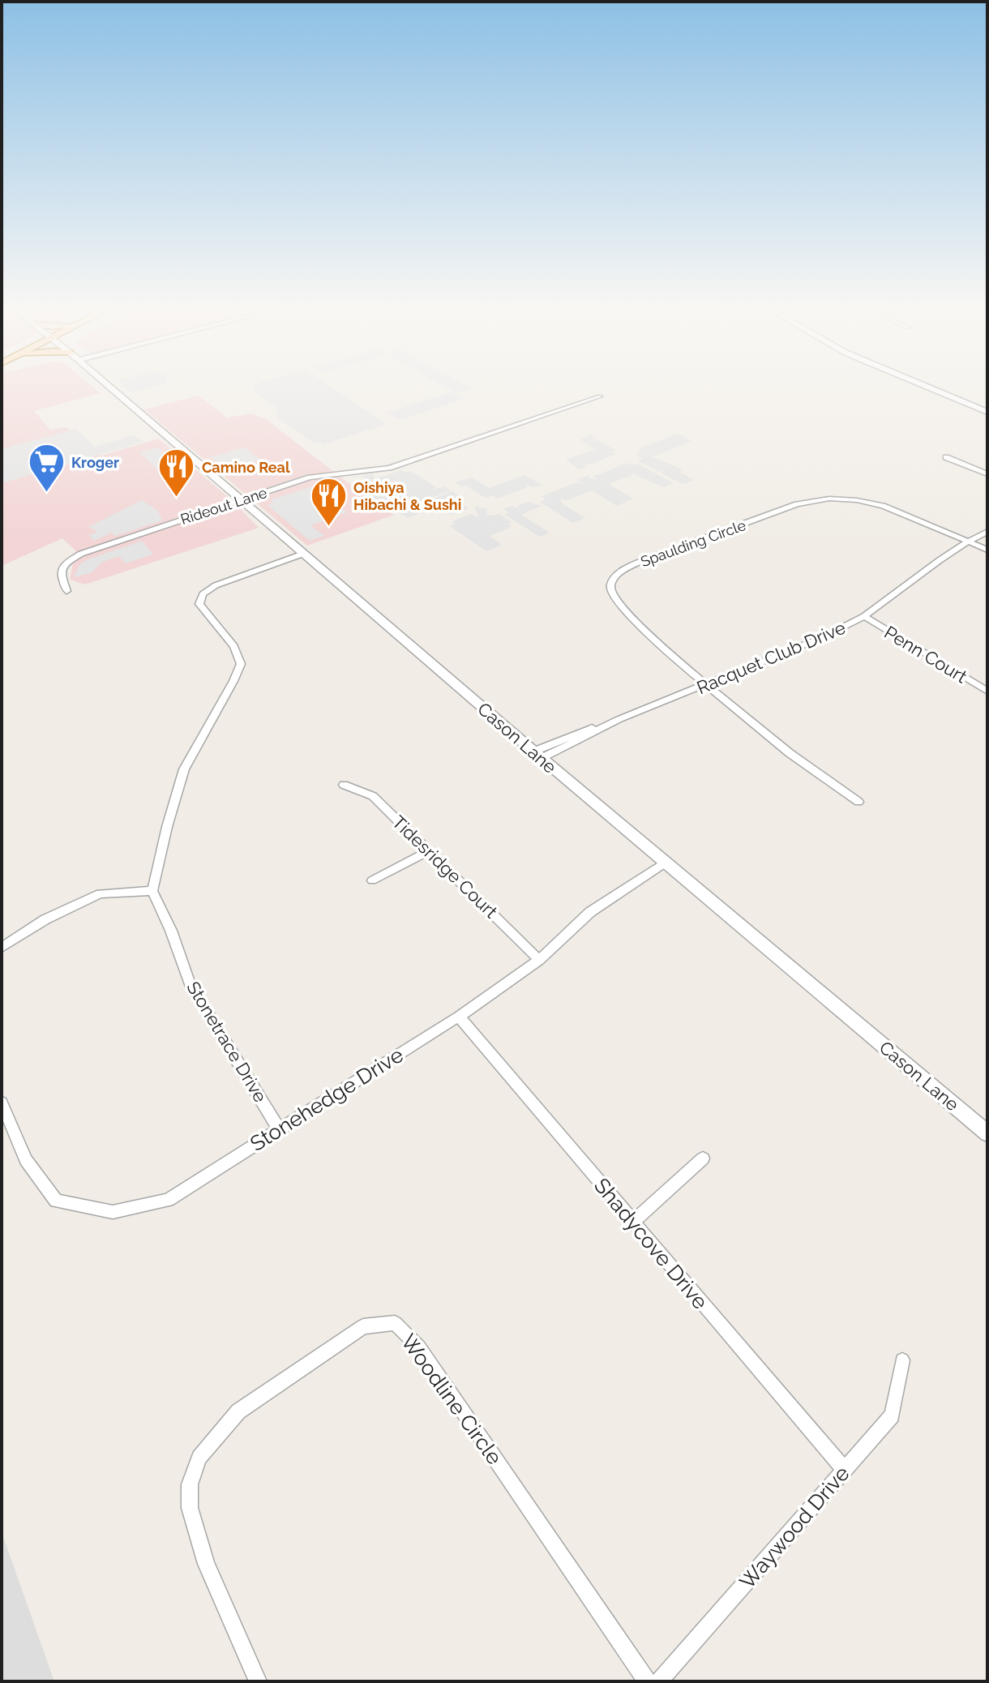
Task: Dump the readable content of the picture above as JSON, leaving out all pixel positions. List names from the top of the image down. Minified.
{"streets":{"street":["Rideout Lane","Spaulding Circle","Penn Court","Racquet Club Drive","Cason Lane","Tidesridge Court","Stonetrace Drive","Stonehedge Drive","Shadycove Drive","Woodline Circle","Waywood Drive"]},"crossings":[["Rideout Lane","Cason Lane"],["Spaulding Circle","Racquet Club Drive"],["Penn Court","Racquet Club Drive"],["Racquet Club Drive","Cason Lane"],["Cason Lane","Stonehedge Drive"],["Tidesridge Court","Stonehedge Drive"],["Stonetrace Drive","Stonehedge Drive"],["Stonehedge Drive","Shadycove Drive"],["Shadycove Drive","Waywood Drive"]],"places":{"supermarket":["Kroger"],"restaurant":["Camino Real","Oishiya Hibachi & Sushi"]}}
